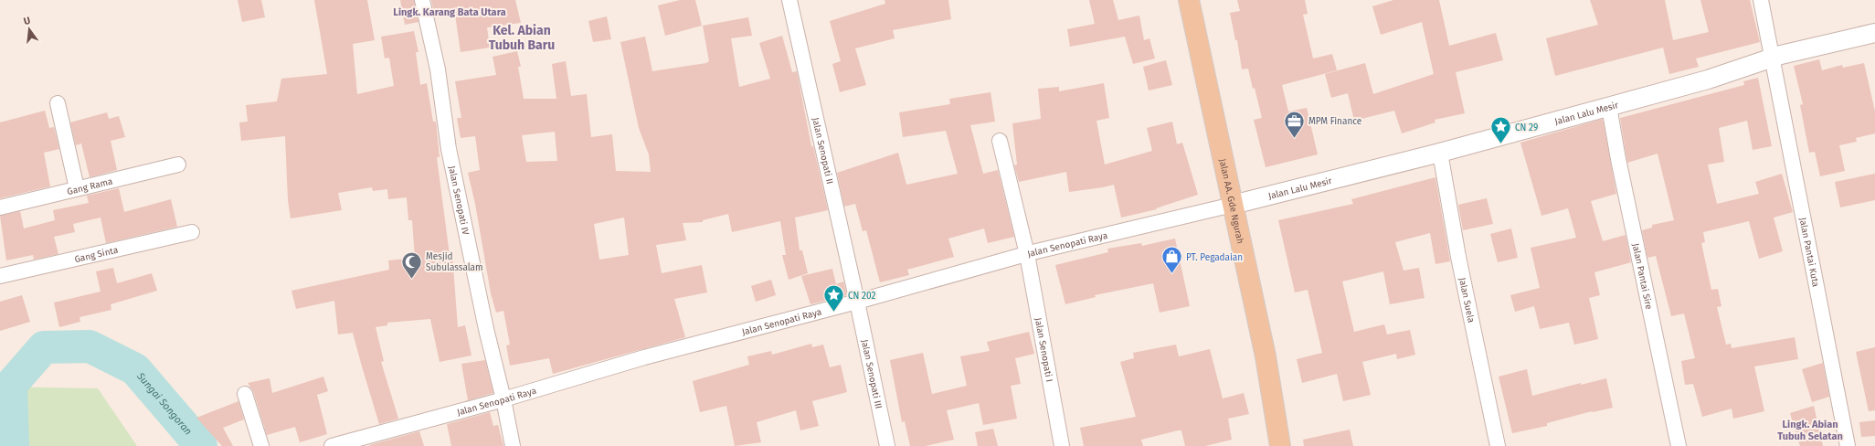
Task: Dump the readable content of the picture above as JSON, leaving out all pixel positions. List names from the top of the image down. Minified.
{"streets":{"main road":["Jalan AA. Gde Ngurah"],"street":["Jalan Lalu Mesir","Jalan Senopati II","Gang Rama","Jalan Senopati IV","Jalan Senopati Raya","Jalan Pantai Kuta","Gang Sinta","Jalan Pantai Sire","Jalan Suela","Jalan Senopati I","Jalan Senopati III"]},"crossings":[["Jalan Lalu Mesir","Jalan AA. Gde Ngurah"],["Jalan Lalu Mesir","Jalan Senopati Raya"],["Jalan Lalu Mesir","Jalan Pantai Kuta"],["Jalan Lalu Mesir","Jalan Pantai Sire"],["Jalan Lalu Mesir","Jalan Suela"],["Jalan Senopati II","Jalan Senopati Raya"],["Jalan Senopati II","Jalan Senopati III"],["Jalan Senopati IV","Jalan Senopati Raya"],["Jalan AA. Gde Ngurah","Jalan Senopati Raya"],["Jalan Senopati Raya","Jalan Senopati I"],["Jalan Senopati Raya","Jalan Senopati III"]],"districts":["Lingk. Karang Bata Utara","Kel. Abian Tubuh Baru","Lingk. Abian Tubuh Selatan"],"water":["Sungai Songoran"],"places":{"office":["MPM Finance"],"place":["CN 29","CN 202"],"shop":["PT. Pegadaian"],"mosque":["Mesjid Subulassalam"]},"north":"top"}
